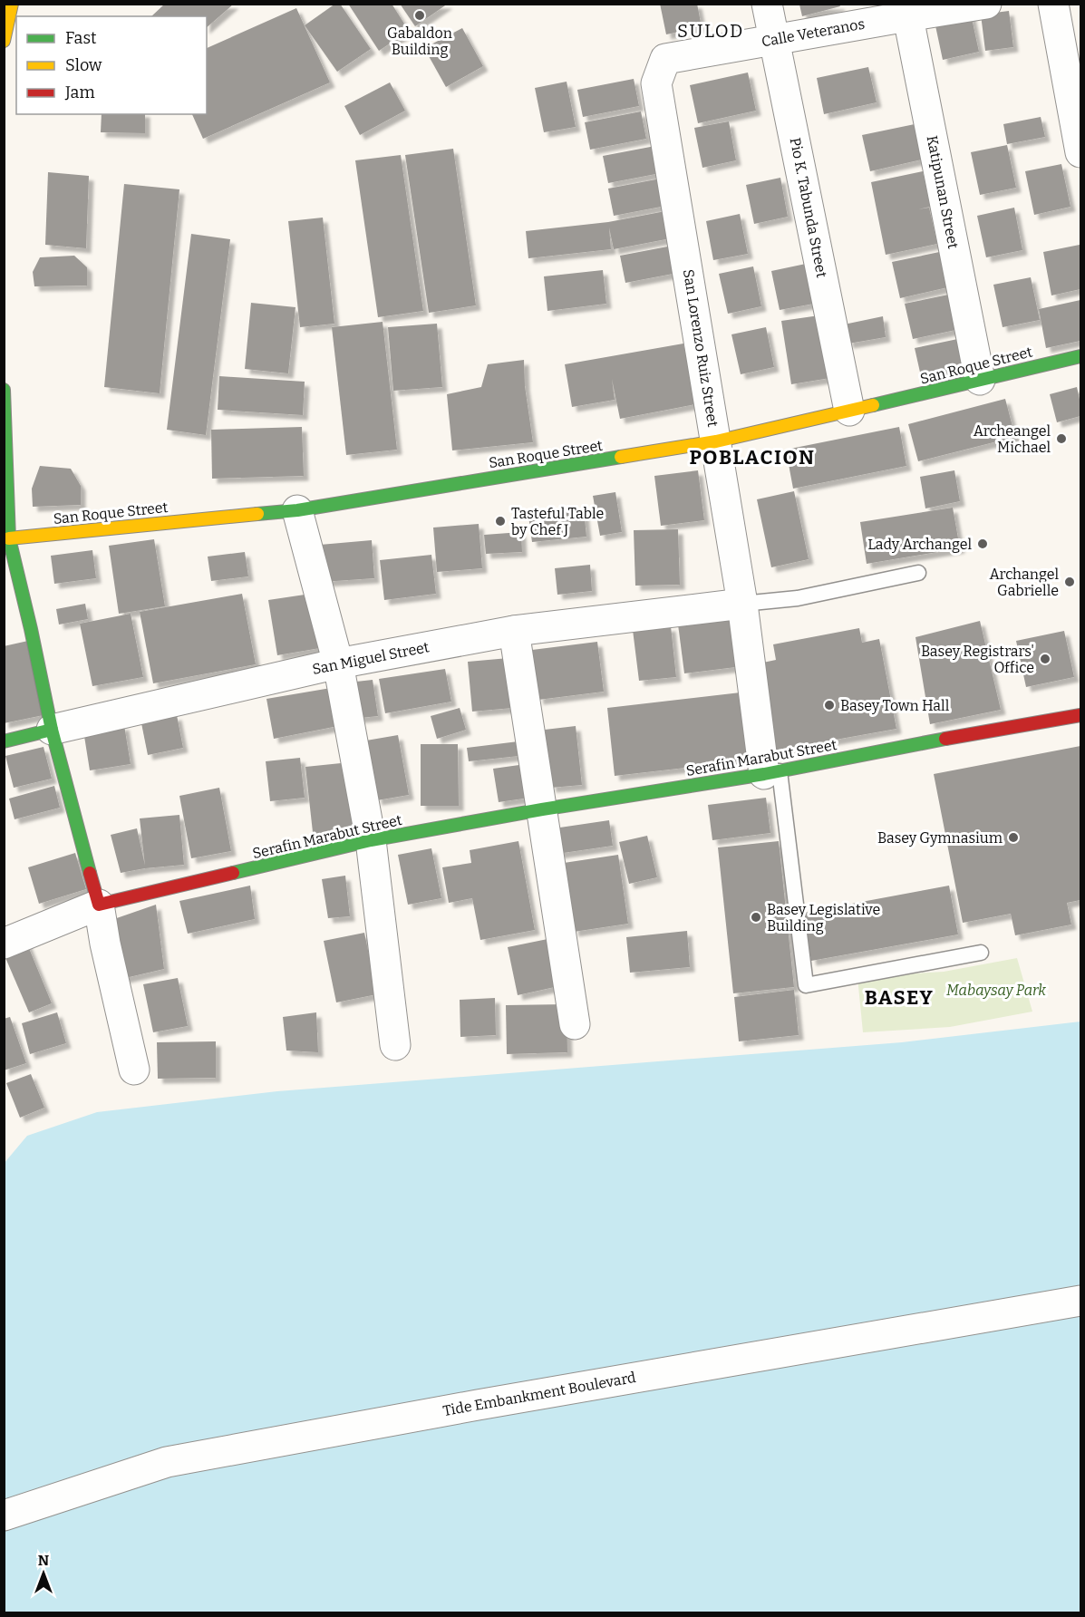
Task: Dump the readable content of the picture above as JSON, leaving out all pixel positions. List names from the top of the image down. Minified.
{"streets":{"street":["Calle Veteranos","Katipunan Street","Pio K. Tabunda Street","San Lorenzo Ruiz Street","San Roque Street","San Miguel Street","Serafin Marabut Street","Tide Embankment Boulevard"]},"crossings":[["Calle Veteranos","Katipunan Street"],["Calle Veteranos","Pio K. Tabunda Street"],["Calle Veteranos","San Lorenzo Ruiz Street"],["Katipunan Street","San Roque Street"],["Pio K. Tabunda Street","San Roque Street"],["San Lorenzo Ruiz Street","San Roque Street"],["San Lorenzo Ruiz Street","San Miguel Street"],["San Lorenzo Ruiz Street","Serafin Marabut Street"]],"districts":["SULOD","POBLACION","BASEY"],"parks":["Mabaysay Park"],"places":["Gabaldon Building","Archeangel Michael","Tasteful Table by Chef J","Lady Archangel","Archangel Gabrielle","Basey Registrars' Office","Basey Town Hall","Basey Gymnasium","Basey Legislative Building"],"legend":["Fast","Slow","Jam"],"north":"top"}
